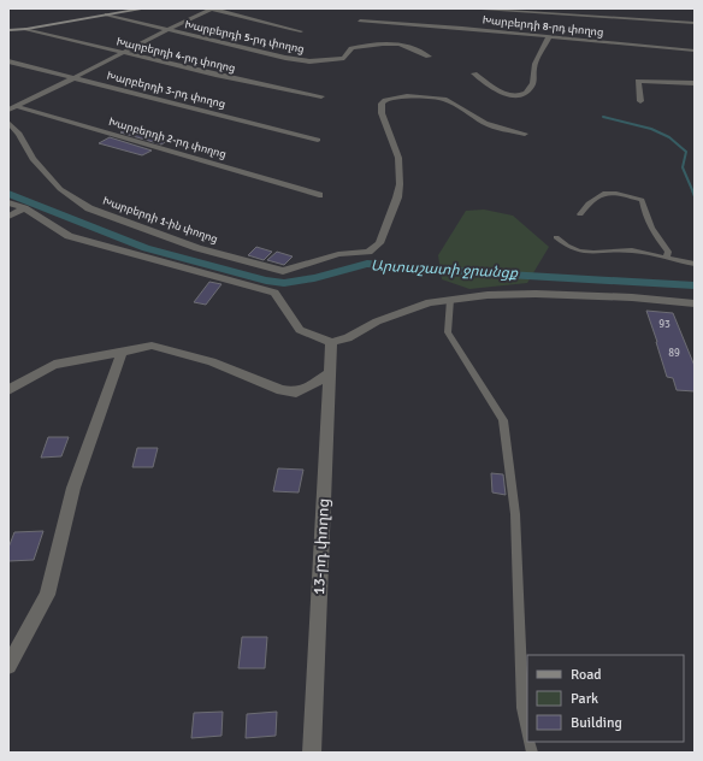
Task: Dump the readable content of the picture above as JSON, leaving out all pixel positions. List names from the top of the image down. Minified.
{"streets":{"street":["Խարբերդի 8-րդ փողոց","Խարբերդի 5-րդ փողոց","Խարբերդի 4-րդ փողոց","Խարբերդի 3-րդ փողոց","Խարբերդի 2-րդ փողոց","Խարբերդի 1-ին փողոց","13-րդ փողոց"]},"water":["Արտաշատի ջրանցք"],"house_numbers":["93","89"],"legend":["Road","Park","Building"]}
